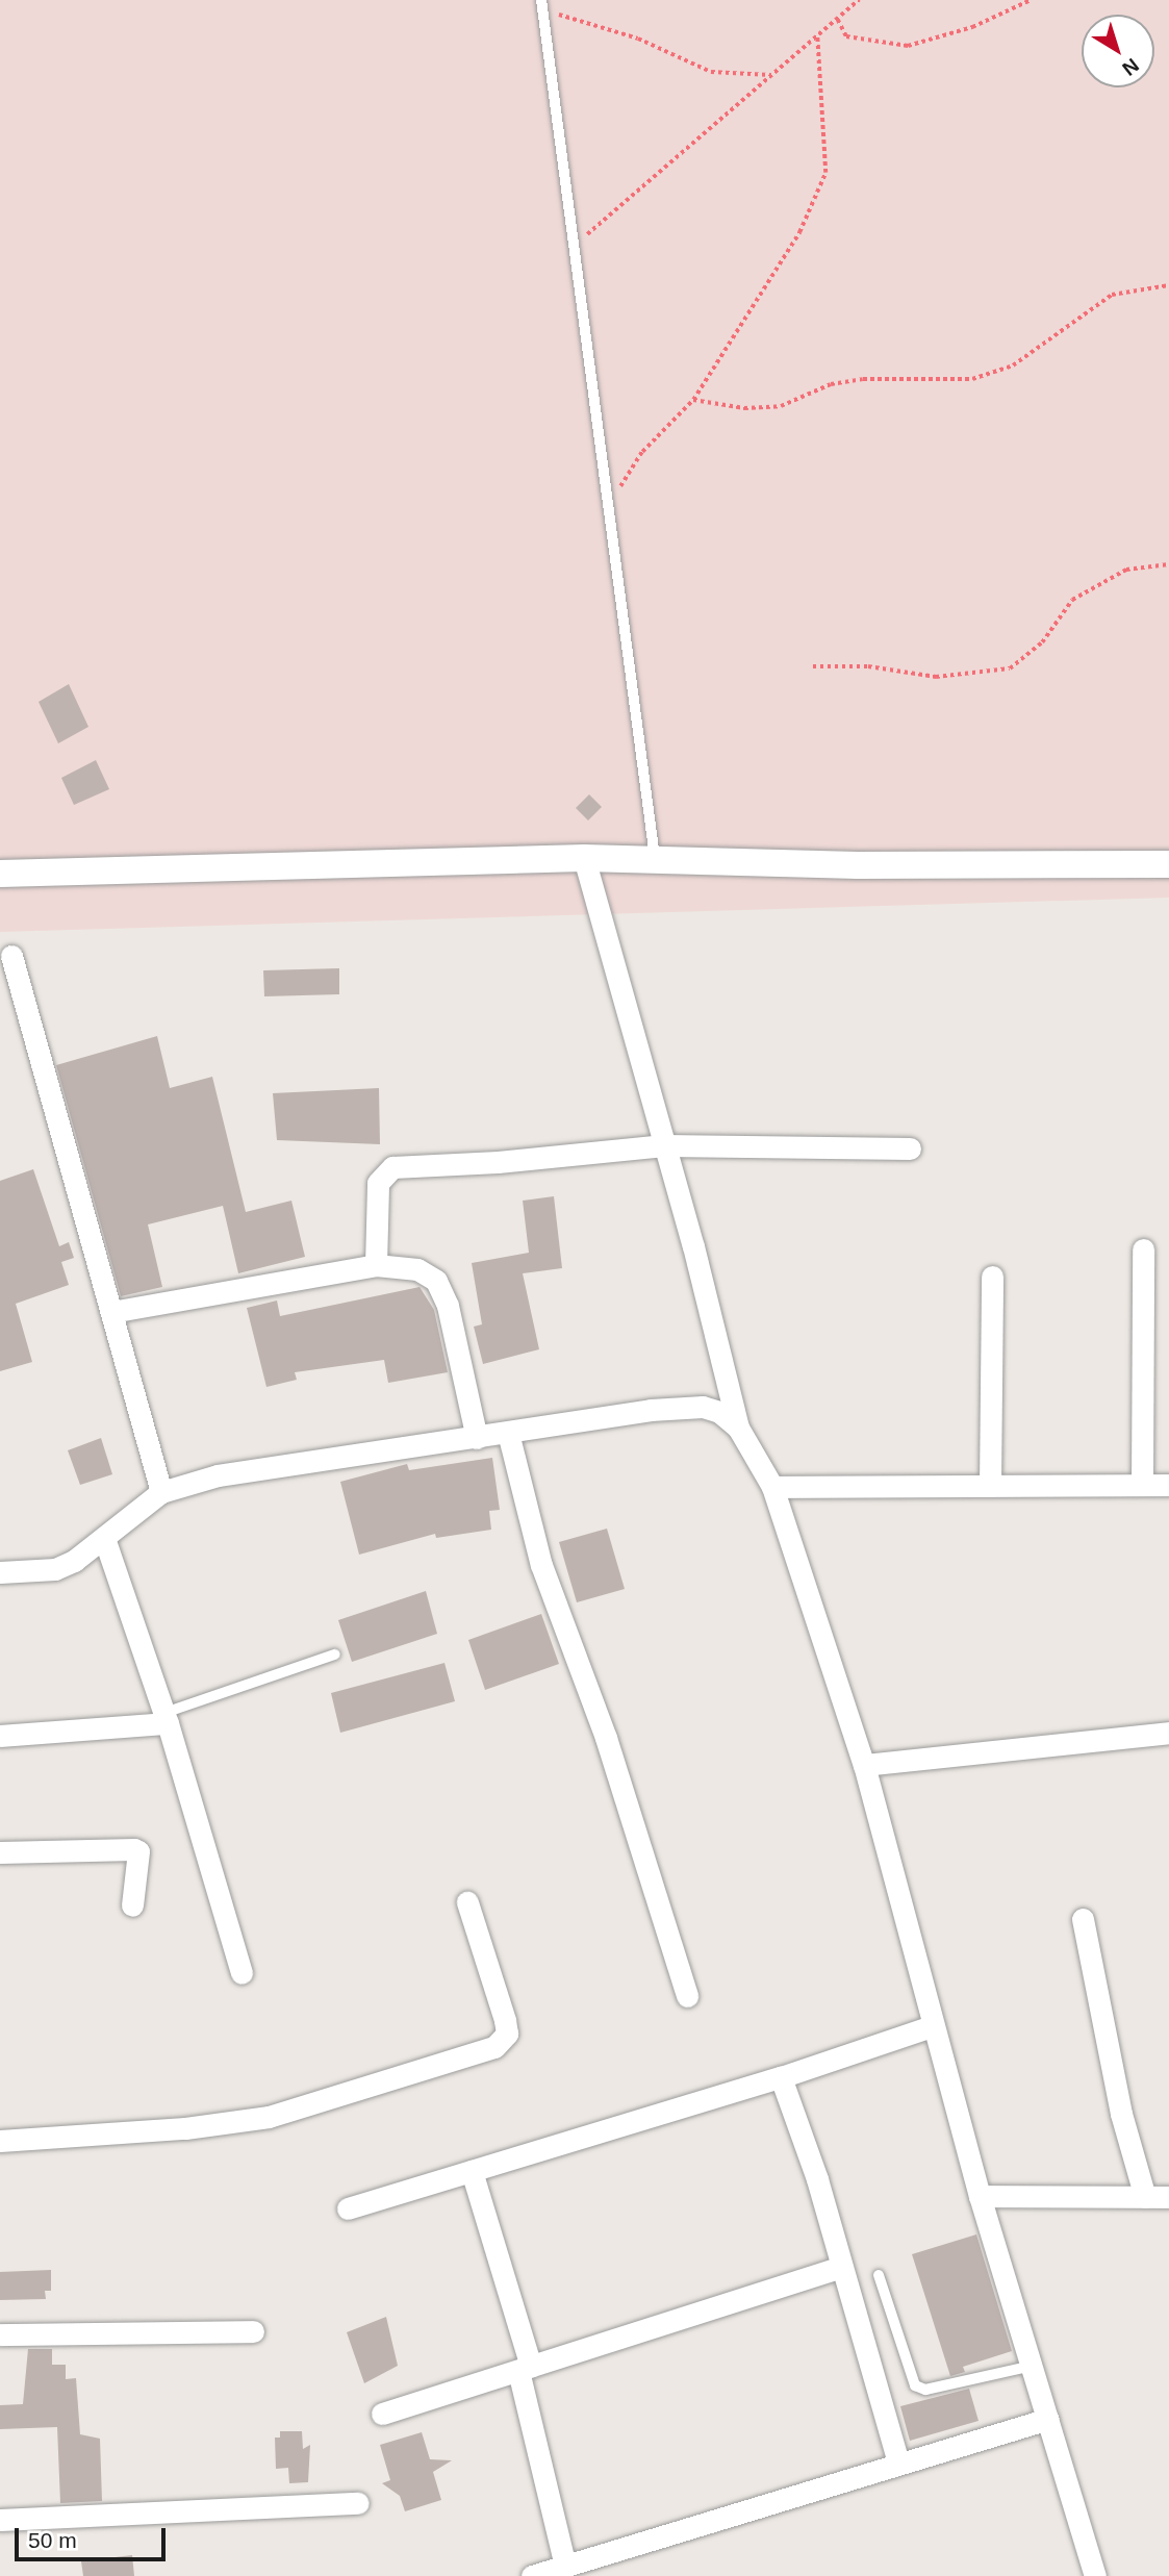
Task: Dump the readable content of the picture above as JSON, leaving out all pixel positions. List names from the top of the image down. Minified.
{"scale_bar":"50 m","north":"bottom right"}
